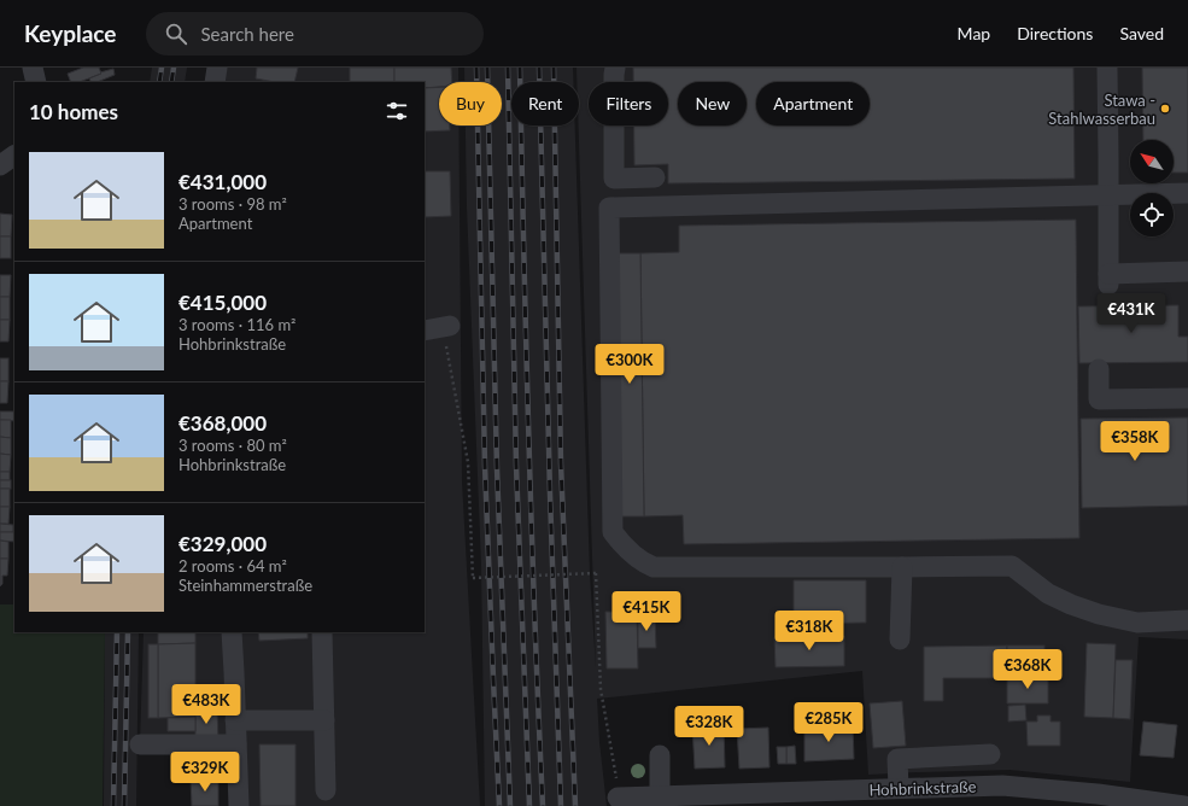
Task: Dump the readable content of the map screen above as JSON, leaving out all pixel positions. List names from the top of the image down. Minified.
{"streets":{"street":["Hohbrinkstraße"]},"places":["Stawa - Stahlwasserbau"],"north":"top left","page":{"header":"Keyplace","search":"Search here","nav":["Map","Directions","Saved"],"chip":["Buy","Rent","Filters","New","Apartment"],"heading":"10 homes","list":[{"name":"€431,000","note":"3 rooms · 98 m² · Apartment"},{"name":"€415,000","note":"3 rooms · 116 m² · Hohbrinkstraße"},{"name":"€368,000","note":"3 rooms · 80 m² · Hohbrinkstraße"},{"name":"€329,000","note":"2 rooms · 64 m² · Steinhammerstraße"}],"price":["€431K","€300K","€358K","€415K","€318K","€368K","€483K","€285K","€328K","€329K"]}}
